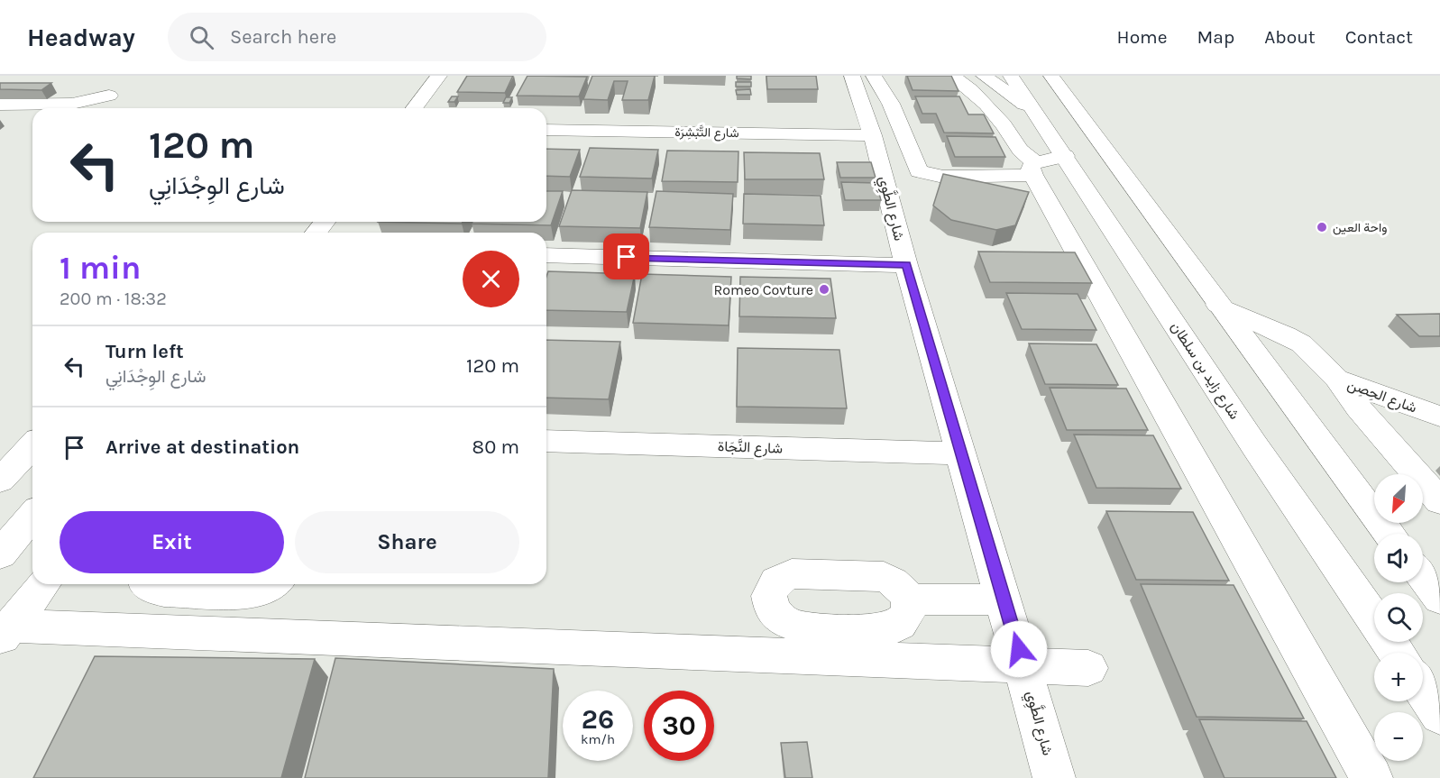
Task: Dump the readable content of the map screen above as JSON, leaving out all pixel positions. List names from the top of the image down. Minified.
{"streets":{"main road":["شارع التَّبْشِرَة","شارع الطَّوِي","شارع زايد بن سلطان","شارع الحِصِن","شارع النَّجَاة"]},"crossings":[["شارع التَّبْشِرَة","شارع الطَّوِي"],["شارع الطَّوِي","شارع النَّجَاة"]],"places":["واحة العين","Romeo Covture"],"north":"bottom left","page":{"header":"Headway","search":"Search here","nav":["Home","Map","About","Contact"],"turn":["120 m","شارع الوِجْدَانِي"],"heading":["1 min","200 m · 18:32"],"list":[{"name":"Turn left","note":"شارع الوِجْدَانِي","value":"120 m"},{"name":"Arrive at destination","value":"80 m"}],"map_buttons":["+","−"],"buttons":["Exit","Share"],"speed":"26 km/h","limit":"30"}}
